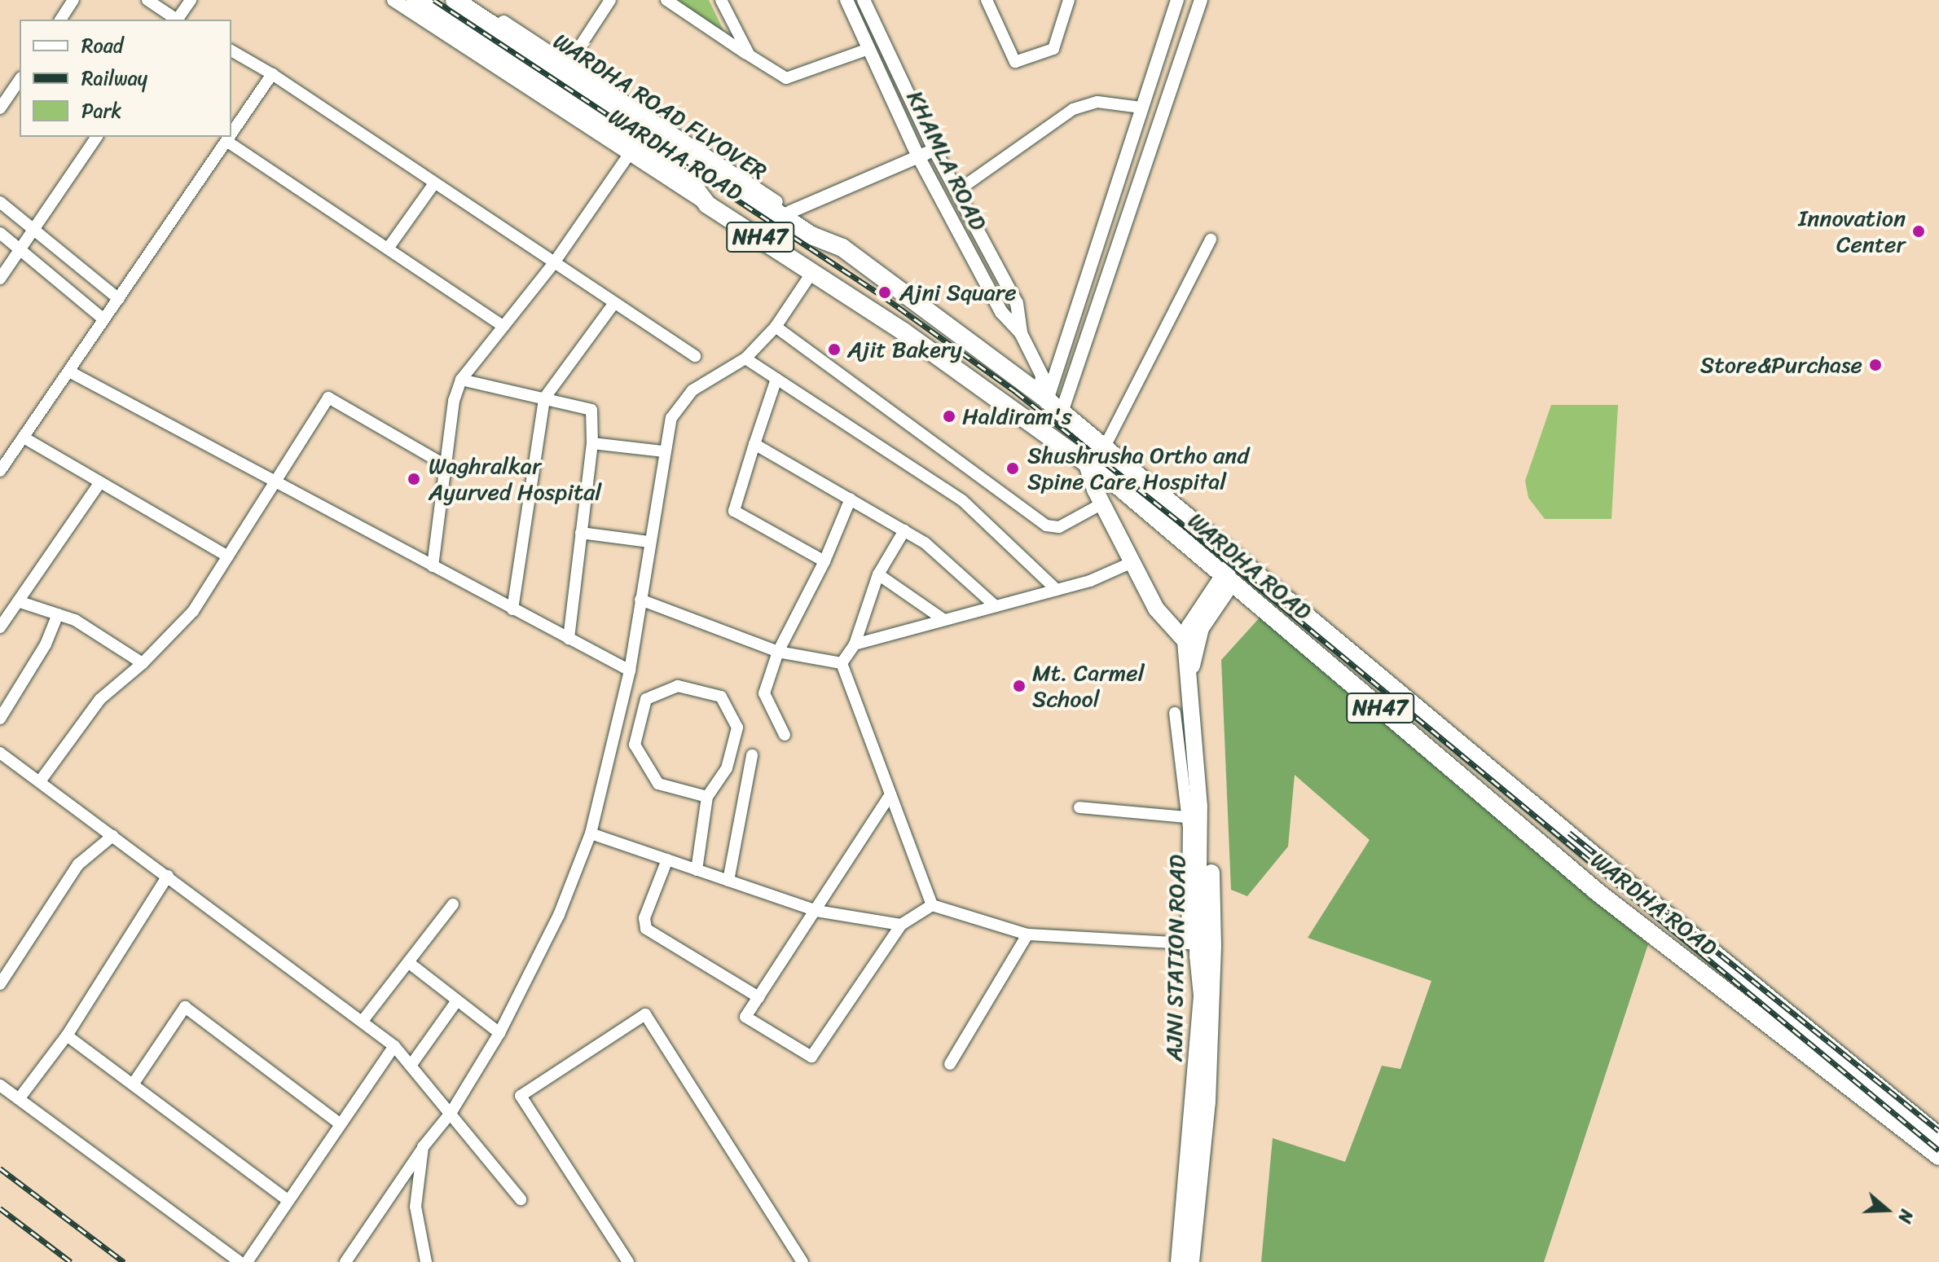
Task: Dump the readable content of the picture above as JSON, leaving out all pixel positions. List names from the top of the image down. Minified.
{"streets":{"highway":["WARDHA ROAD FLYOVER","WARDHA ROAD","NH47"],"main road":["AJNI STATION ROAD"],"street":["KHAMLA ROAD"]},"crossings":[["WARDHA ROAD FLYOVER","WARDHA ROAD"],["WARDHA ROAD","KHAMLA ROAD"]],"places":["Innovation Center","Ajni Square","Ajit Bakery","Store&Purchase","Haldiram's","Shushrusha Ortho and Spine Care Hospital","Waghralkar Ayurved Hospital","Mt. Carmel School"],"legend":["Road","Railway","Park"],"north":"right"}
